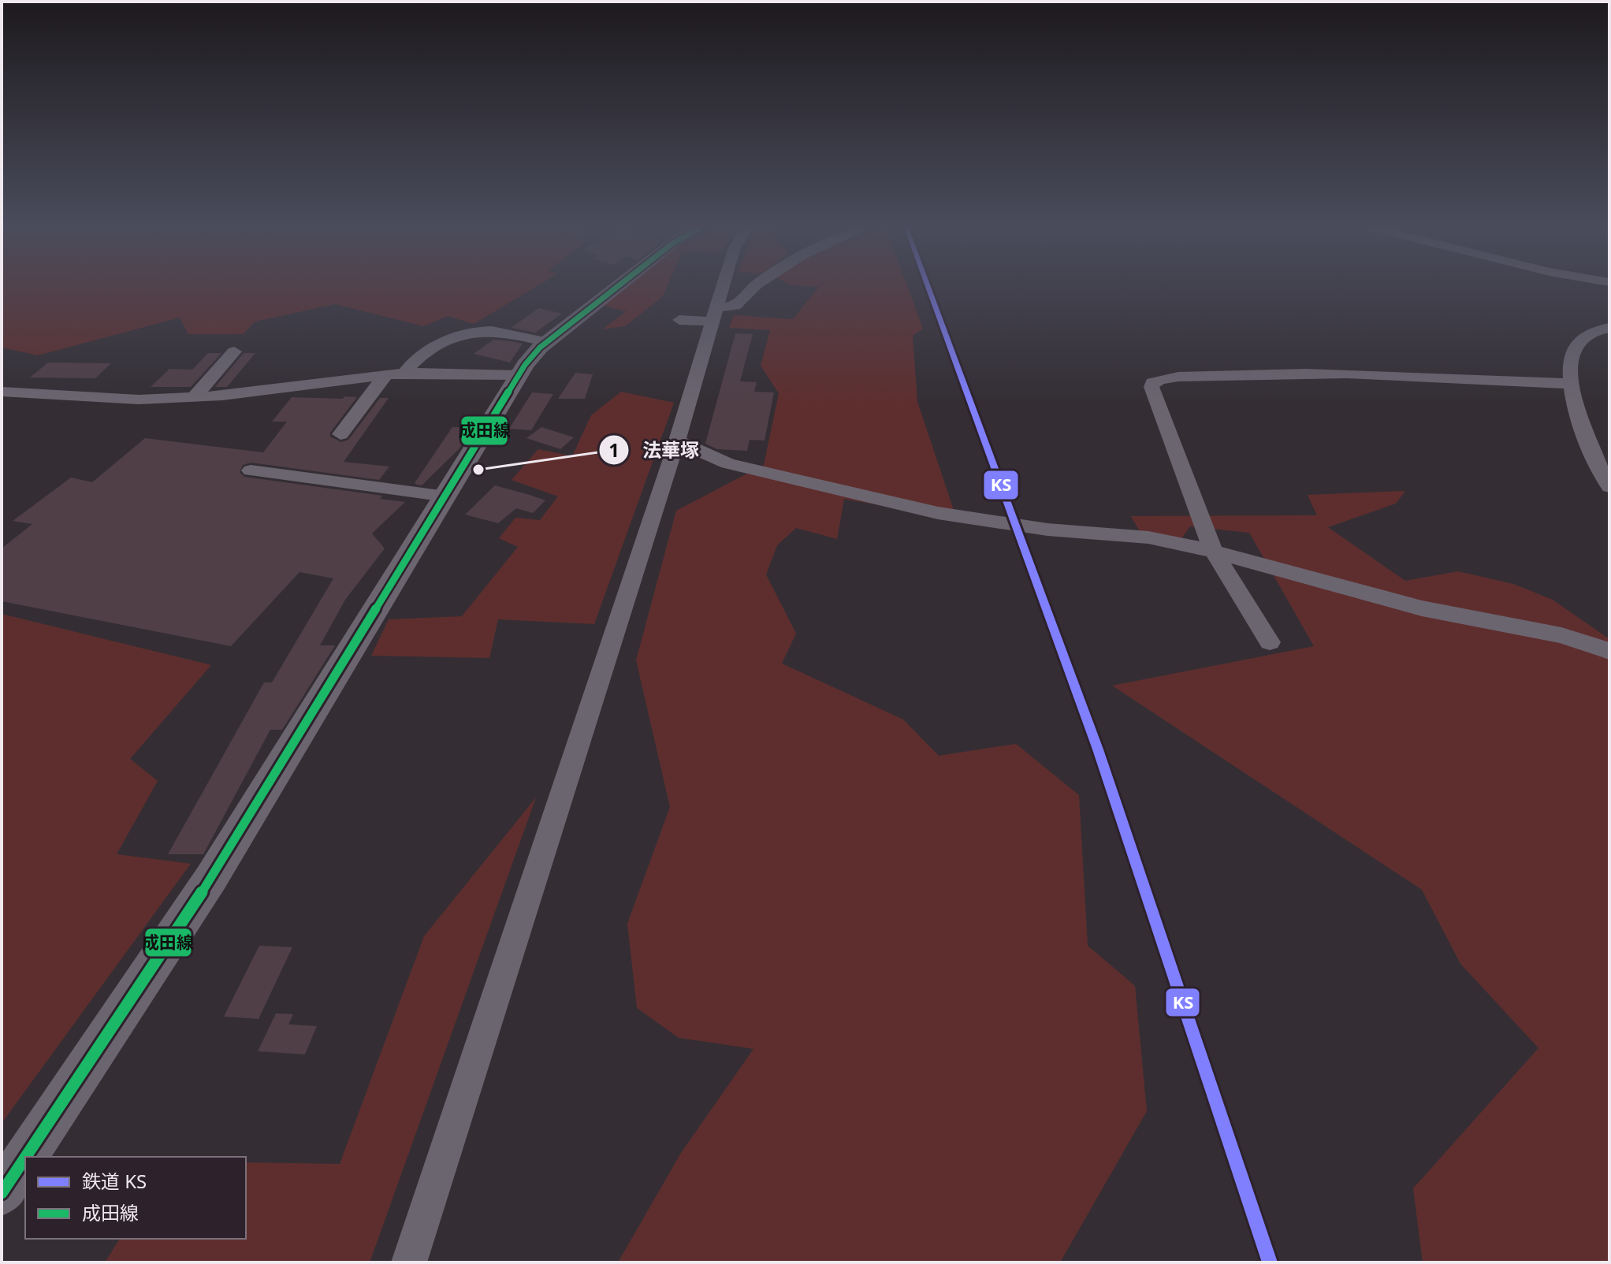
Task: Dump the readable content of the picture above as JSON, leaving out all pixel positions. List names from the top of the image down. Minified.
{"places":["法華塚"],"lines":["rail line KS","transit line 成田線"],"legend":["鉄道 KS","成田線"]}
